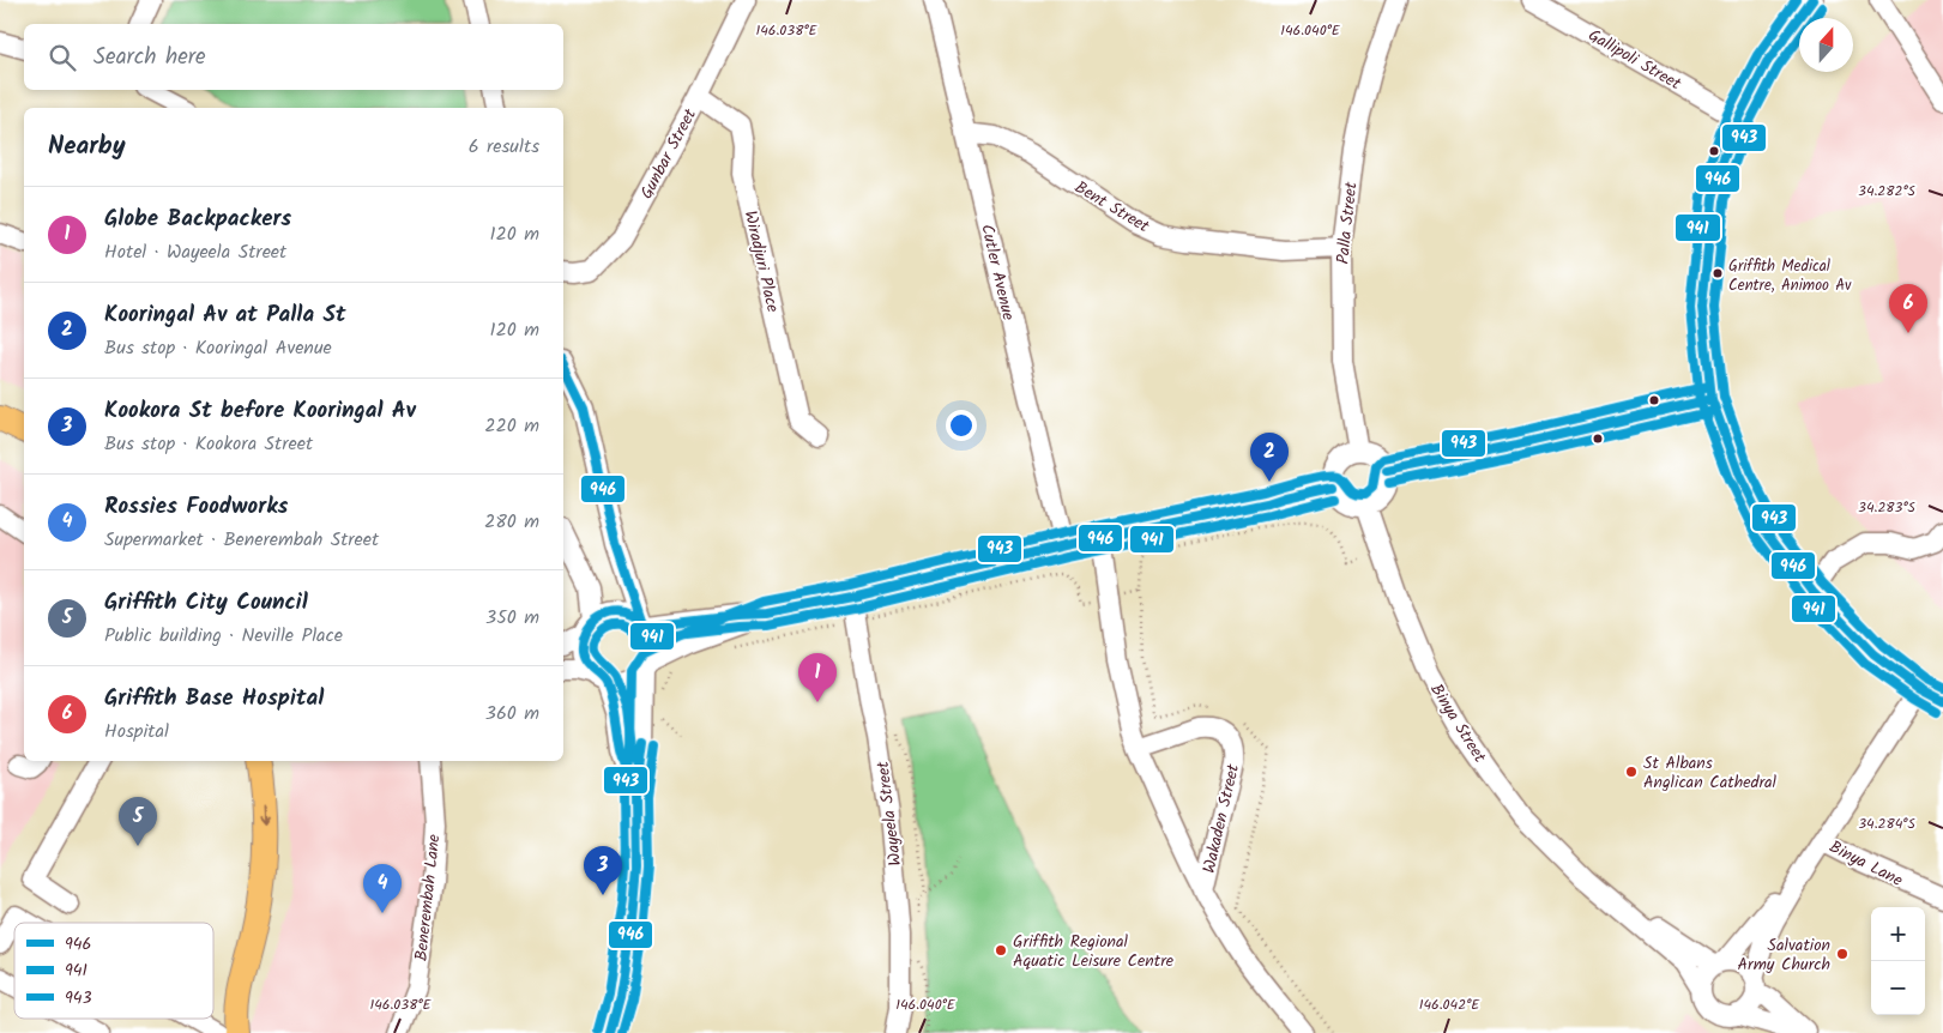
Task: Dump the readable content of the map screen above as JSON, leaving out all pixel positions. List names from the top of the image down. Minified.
{"streets":{"street":["Gallipoli Street","Gunbar Street","Bent Street","Palla Street","Wiradjuri Place","Cutler Avenue","Binya Street","Wayeela Street","Wakaden Street","Binya Lane","Benerembah Lane"]},"crossings":[["Gunbar Street","Wiradjuri Place"],["Bent Street","Palla Street"],["Bent Street","Cutler Avenue"],["Palla Street","Binya Street"]],"places":["Griffith Medical Centre, Animoo Av","St Albans Anglican Cathedral","Griffith Regional Aquatic Leisure Centre","Salvation Army Church"],"lines":["transit line 946","transit line 941","transit line 943"],"legend":["946","941","943"],"north":"top","page":{"search":"Search here","heading":["Nearby","6 results"],"list":[{"mark":"1","name":"Globe Backpackers","note":"Hotel · Wayeela Street","value":"120 m"},{"mark":"2","name":"Kooringal Av at Palla St","note":"Bus stop · Kooringal Avenue","value":"120 m"},{"mark":"3","name":"Kookora St before Kooringal Av","note":"Bus stop · Kookora Street","value":"220 m"},{"mark":"4","name":"Rossies Foodworks","note":"Supermarket · Benerembah Street","value":"280 m"},{"mark":"5","name":"Griffith City Council","note":"Public building · Neville Place","value":"350 m"},{"mark":"6","name":"Griffith Base Hospital","note":"Hospital","value":"360 m"}],"pins":["6","2","1","5","3","4"],"map_buttons":["+","−"]},"coordinates":["146.038°E","146.040°E","34.282°S","34.283°S","34.284°S","146.042°E"]}
